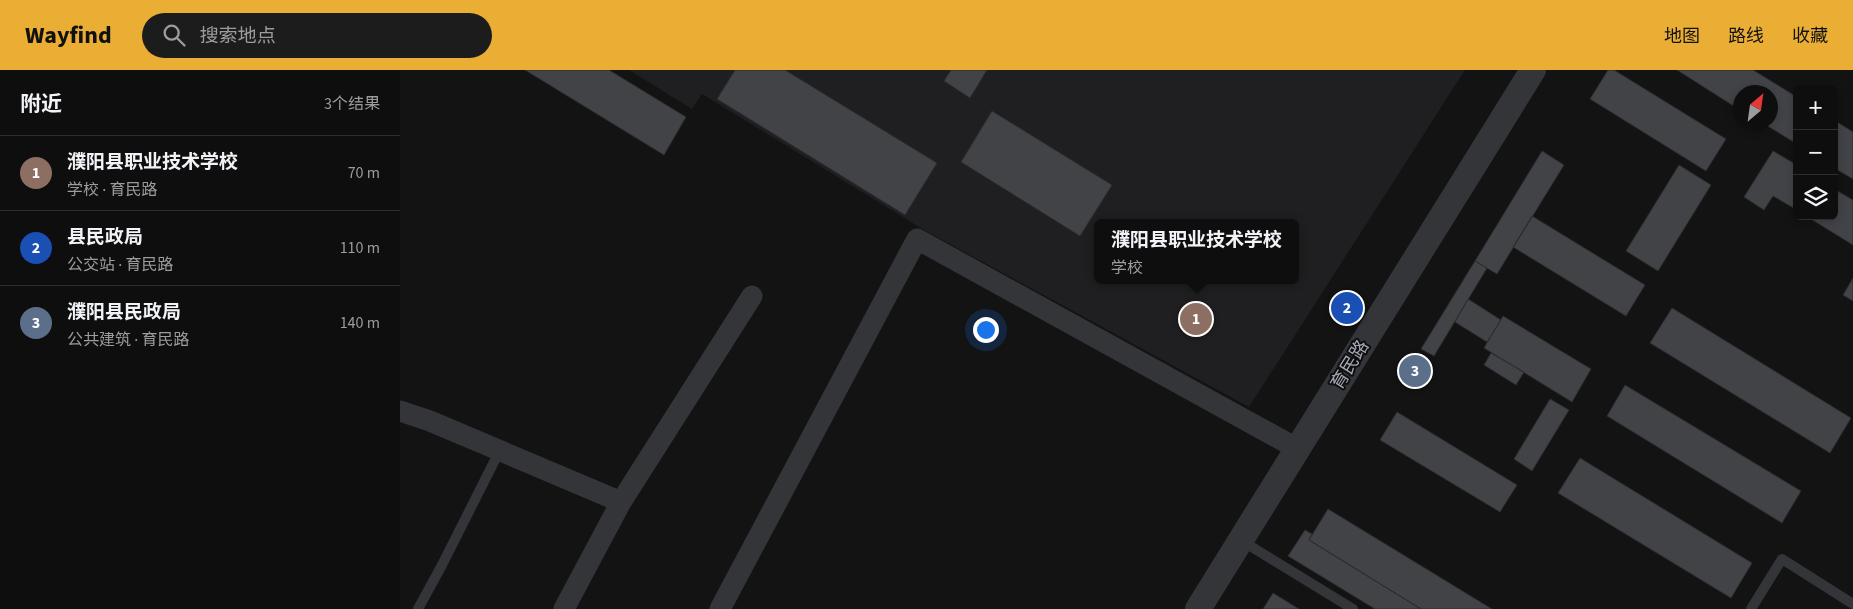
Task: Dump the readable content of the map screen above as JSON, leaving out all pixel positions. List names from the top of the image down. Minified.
{"streets":{"street":["育民路"]},"north":"top right","page":{"header":"Wayfind","search":"搜索地点","nav":["地图","路线","收藏"],"heading":["附近","3个结果"],"map_buttons":["+","−"],"list":[{"mark":"1","name":"濮阳县职业技术学校","note":"学校 · 育民路","value":"70 m"},{"mark":"2","name":"县民政局","note":"公交站 · 育民路","value":"110 m"},{"mark":"3","name":"濮阳县民政局","note":"公共建筑 · 育民路","value":"140 m"}],"popup":["濮阳县职业技术学校","学校"],"pins":["2","1","3"]}}
